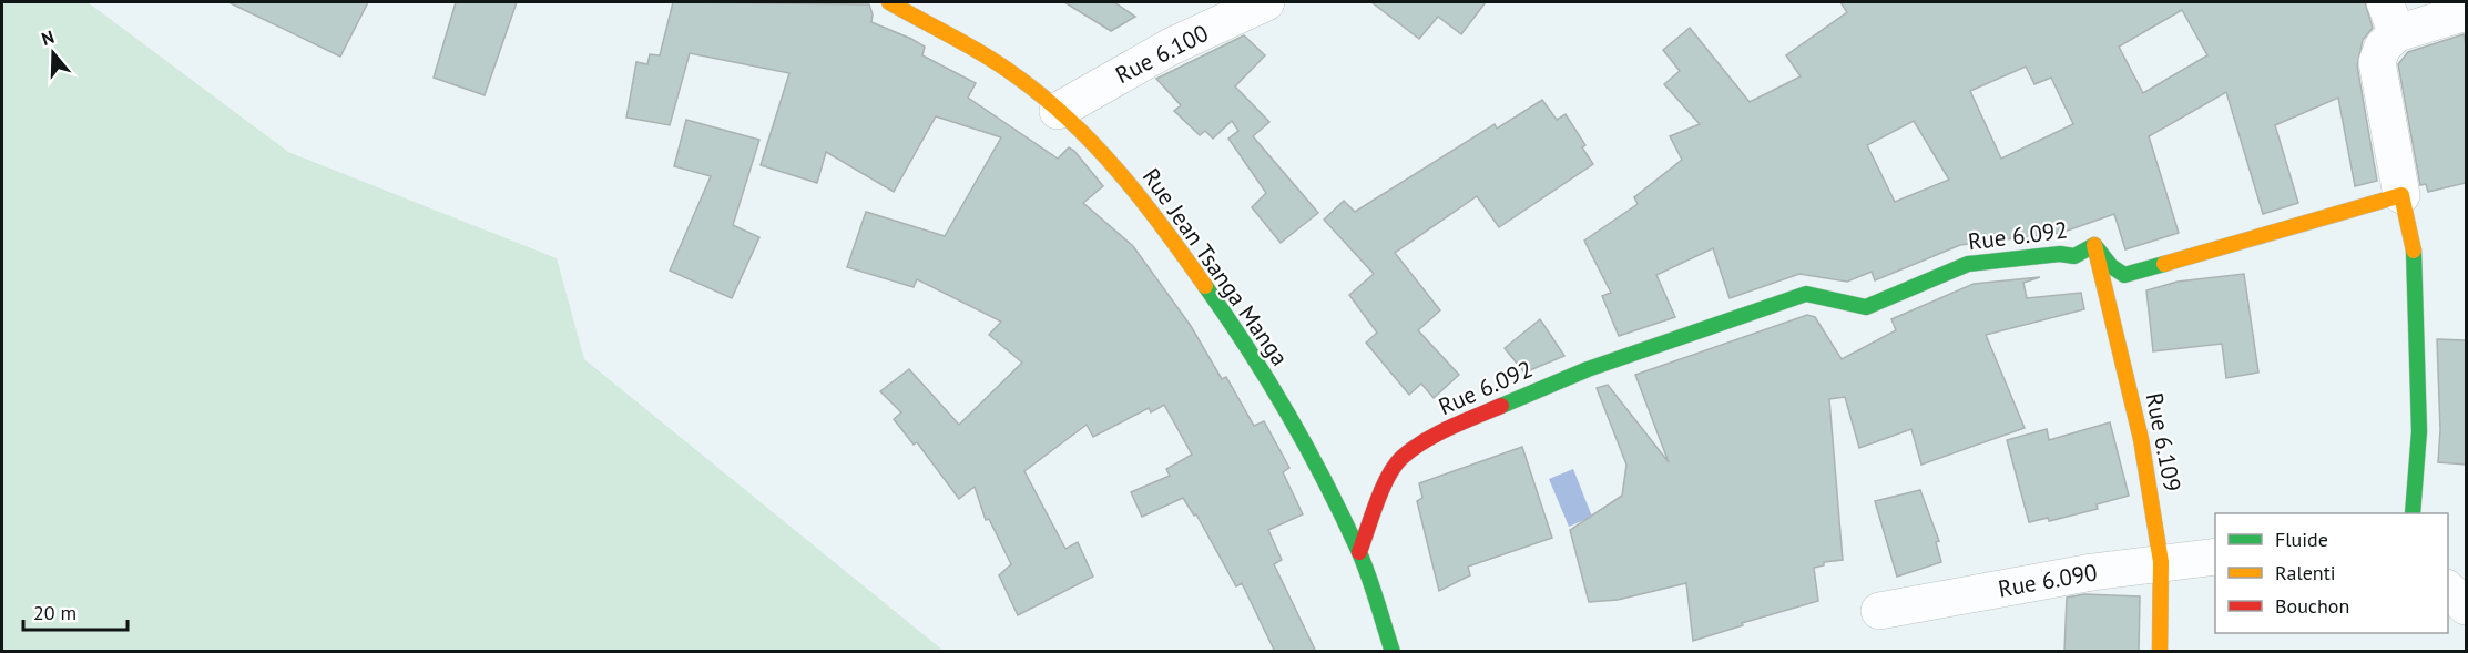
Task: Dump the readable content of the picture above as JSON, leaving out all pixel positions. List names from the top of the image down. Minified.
{"streets":{"street":["Rue 6.100","Rue 6.092","Rue Jean Tsanga Manga","Rue 6.109","Rue 6.090"]},"crossings":[["Rue 6.100","Rue Jean Tsanga Manga"],["Rue 6.092","Rue Jean Tsanga Manga"],["Rue 6.092","Rue 6.109"],["Rue 6.109","Rue 6.090"]],"legend":["Fluide","Ralenti","Bouchon"],"scale_bar":"20 m","north":"top"}
